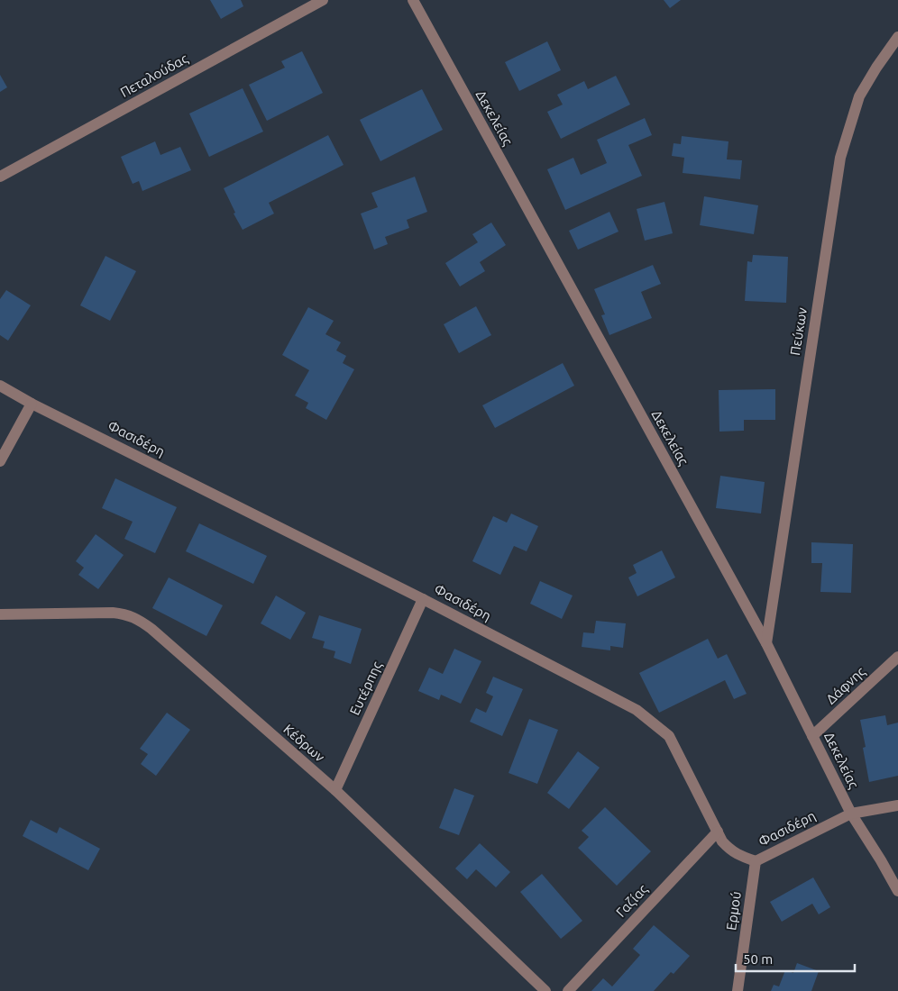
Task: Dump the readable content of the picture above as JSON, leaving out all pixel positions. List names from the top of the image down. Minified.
{"streets":{"street":["Πεταλούδας","Δεκελείας","Πεύκων","Φασιδέρη","Δάφνης","Ευτέρπης","Κέδρων","Γαζίας","Ερμού"]},"crossings":[["Δεκελείας","Πεύκων"],["Δεκελείας","Φασιδέρη"],["Δεκελείας","Δάφνης"],["Φασιδέρη","Ευτέρπης"],["Φασιδέρη","Γαζίας"],["Φασιδέρη","Ερμού"],["Ευτέρπης","Κέδρων"]],"scale_bar":"50 m"}
